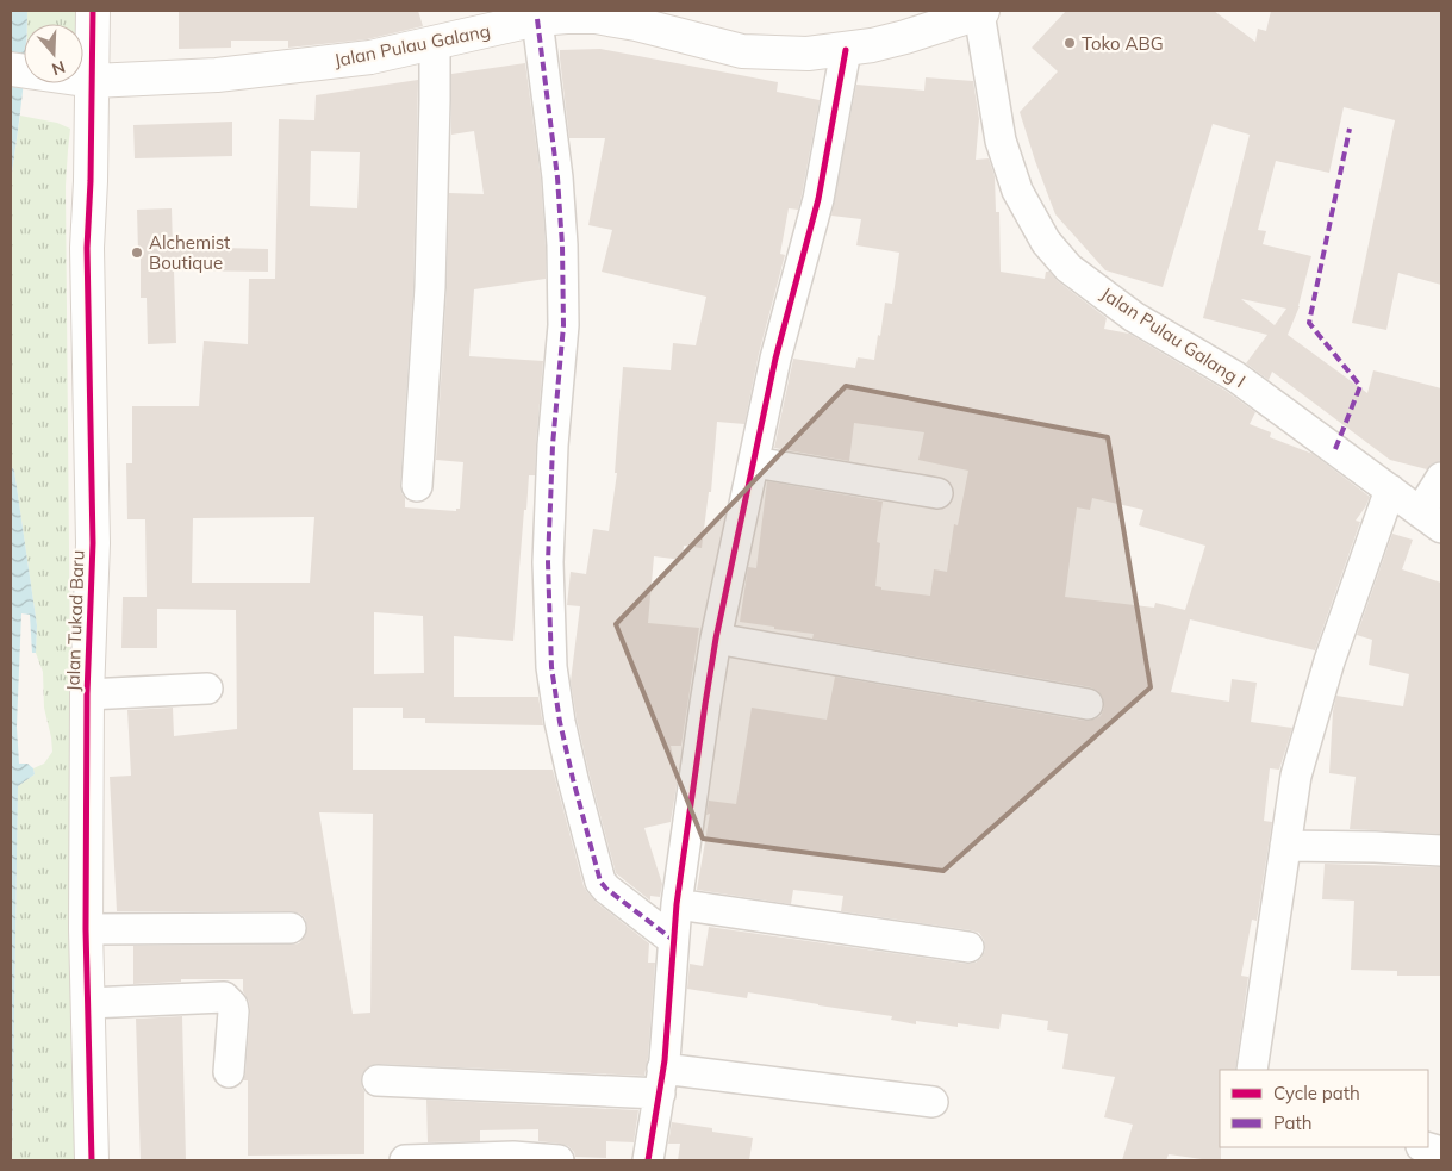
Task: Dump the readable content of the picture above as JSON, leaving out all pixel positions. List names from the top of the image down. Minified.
{"streets":{"street":["Jalan Pulau Galang","Jalan Pulau Galang I","Jalan Tukad Baru"]},"crossings":[["Jalan Pulau Galang","Jalan Pulau Galang I"]],"places":["Toko ABG","Alchemist Boutique"],"legend":["Cycle path","Path"],"north":"bottom"}
